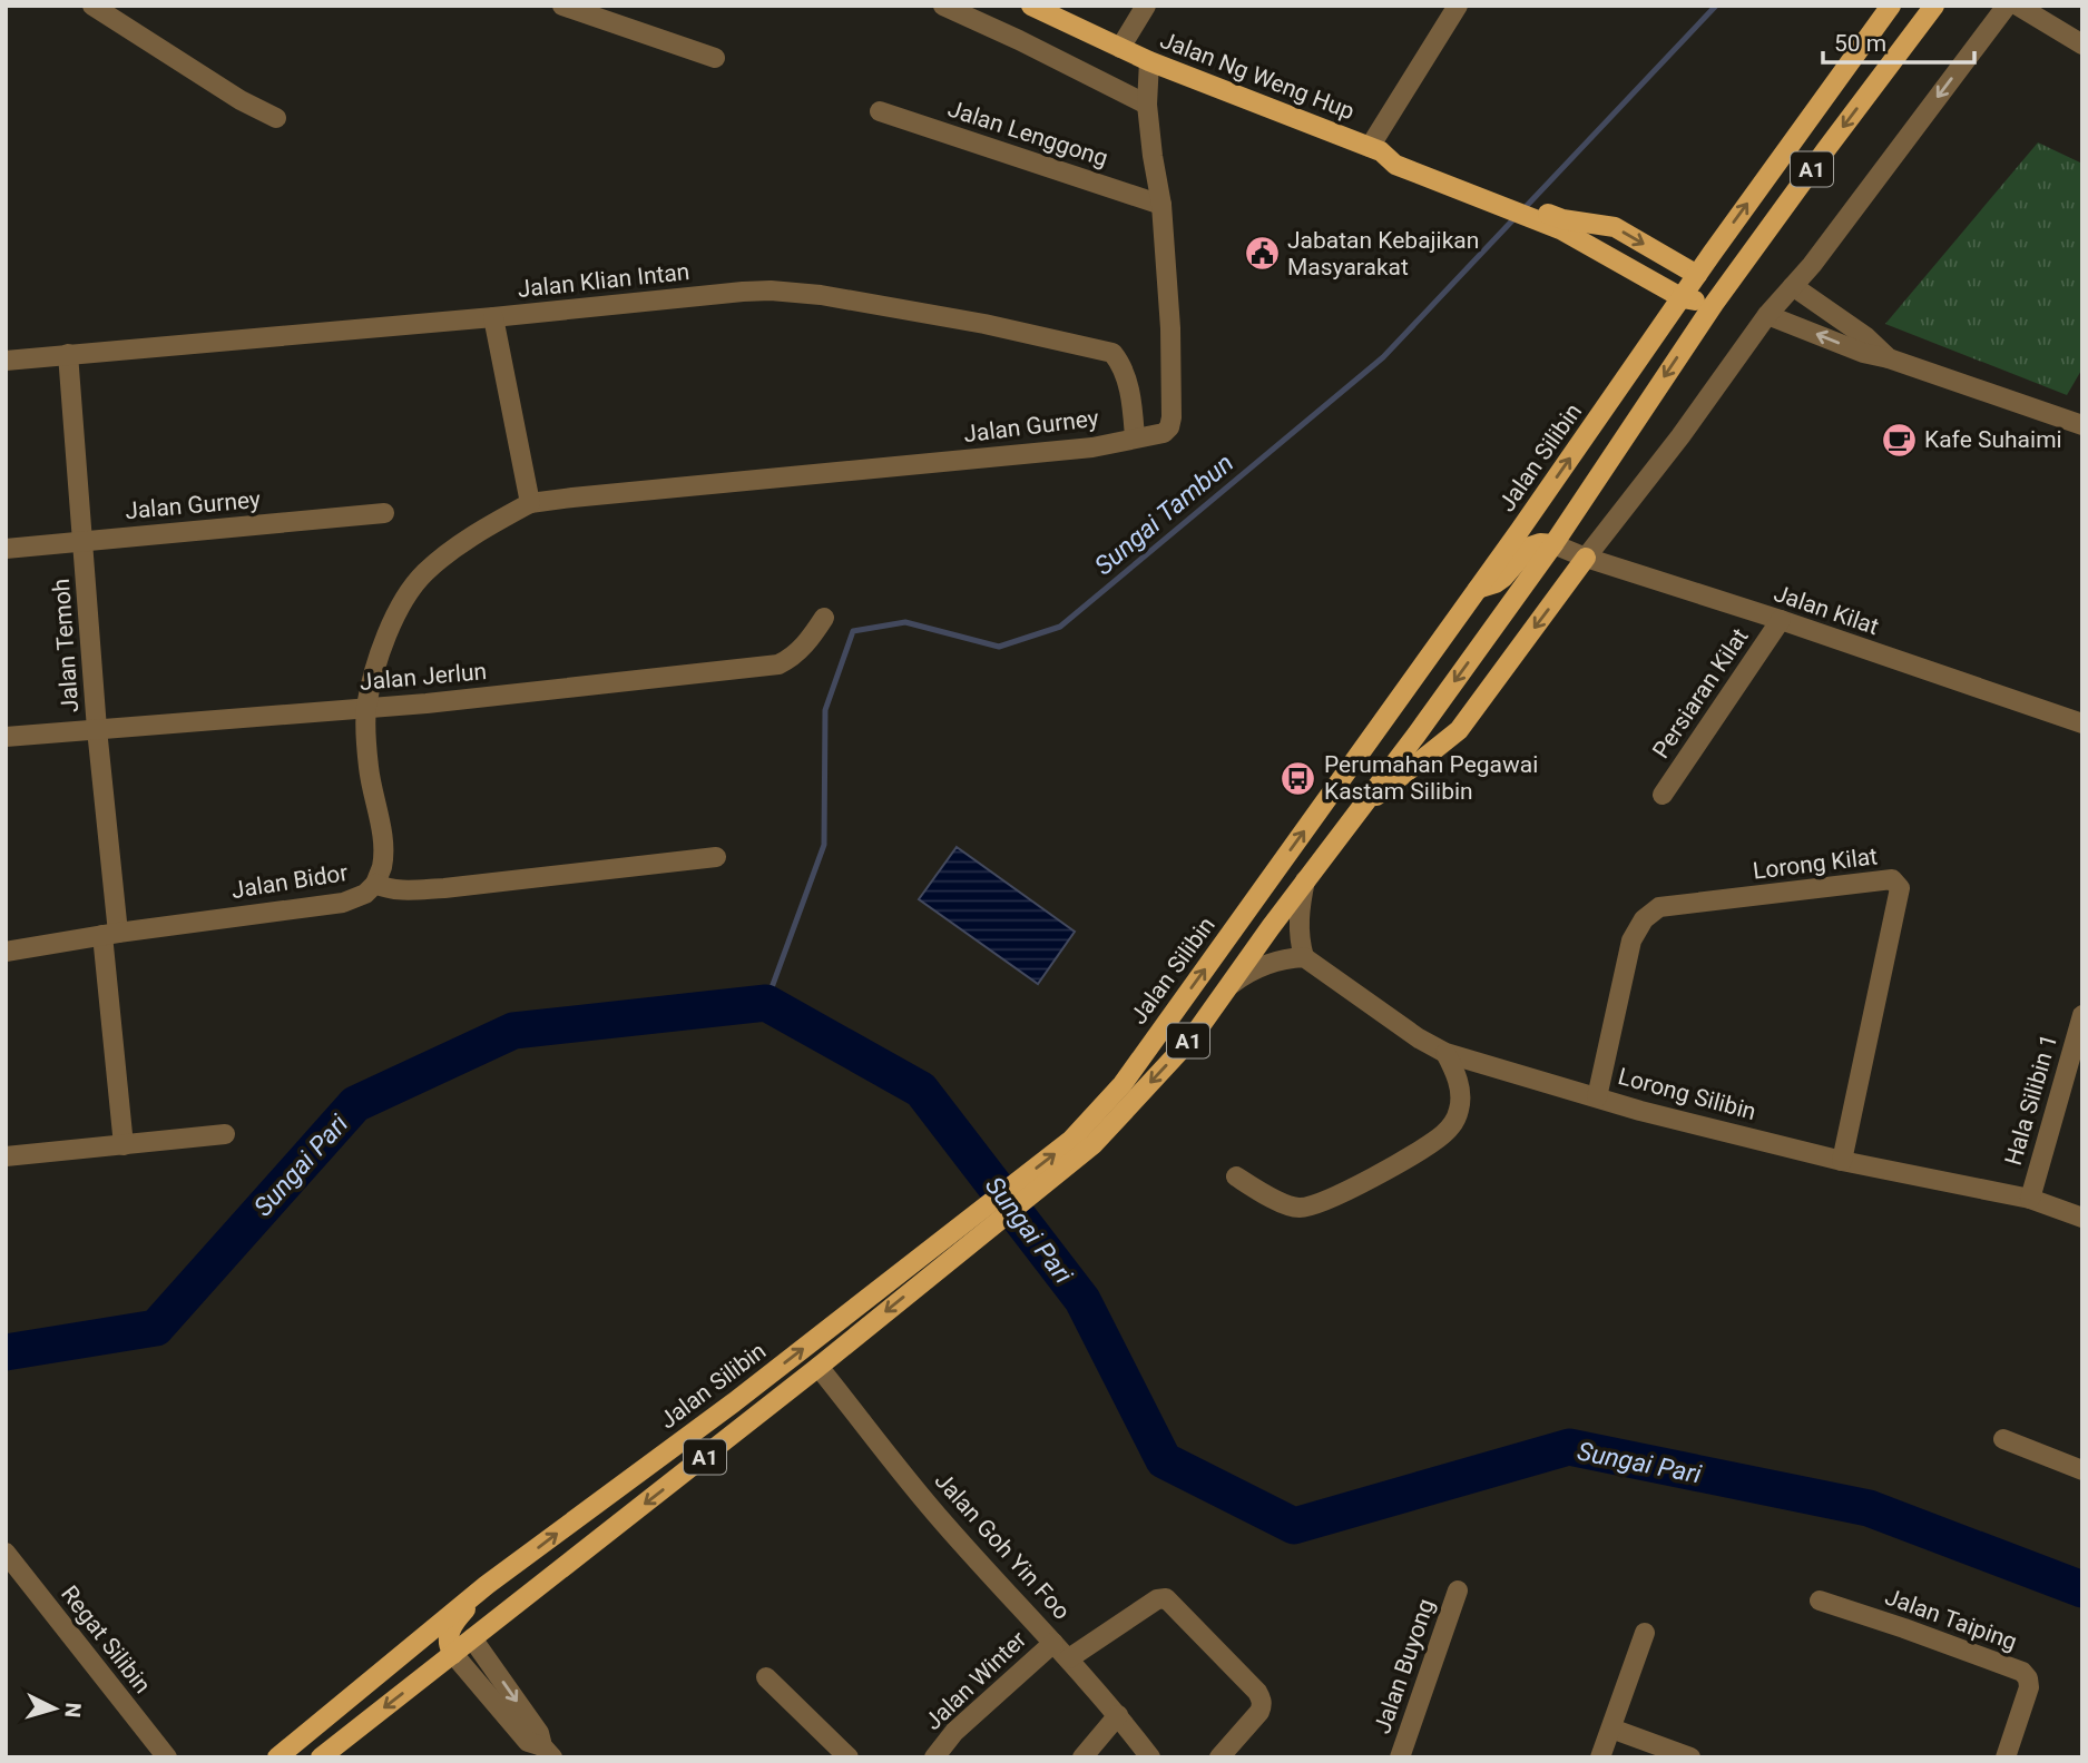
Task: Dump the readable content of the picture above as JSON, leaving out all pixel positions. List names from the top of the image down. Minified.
{"streets":{"main road":["Jalan Ng Weng Hup","A1","Jalan Silibin"],"street":["Jalan Lenggong","Jalan Klian Intan","Jalan Gurney","Jalan Kilat","Jalan Temoh","Jalan Jerlun","Persiaran Kilat","Lorong Kilat","Jalan Bidor","Lorong Silibin","Hala Silibin 1","Jalan Goh Yin Foo","Jalan Taiping","Regat Silibin","Jalan Buyong","Jalan Winter"]},"crossings":[["Jalan Ng Weng Hup","Jalan Gurney"],["Jalan Ng Weng Hup","Jalan Silibin"],["Jalan Lenggong","Jalan Gurney"],["Jalan Klian Intan","Jalan Gurney"],["Jalan Klian Intan","Jalan Temoh"],["Jalan Gurney","Jalan Temoh"],["Jalan Silibin","Jalan Kilat"],["Jalan Silibin","Jalan Goh Yin Foo"],["Jalan Kilat","Persiaran Kilat"],["Jalan Temoh","Jalan Jerlun"],["Jalan Temoh","Jalan Bidor"],["Lorong Kilat","Lorong Silibin"],["Lorong Silibin","Hala Silibin 1"],["Jalan Goh Yin Foo","Jalan Winter"]],"water":["Sungai Tambun","Sungai Pari"],"places":{"public building":["Jabatan Kebajikan Masyarakat"],"cafe":["Kafe Suhaimi"],"bus stop":["Perumahan Pegawai Kastam Silibin"]},"scale_bar":"50 m","north":"right"}
